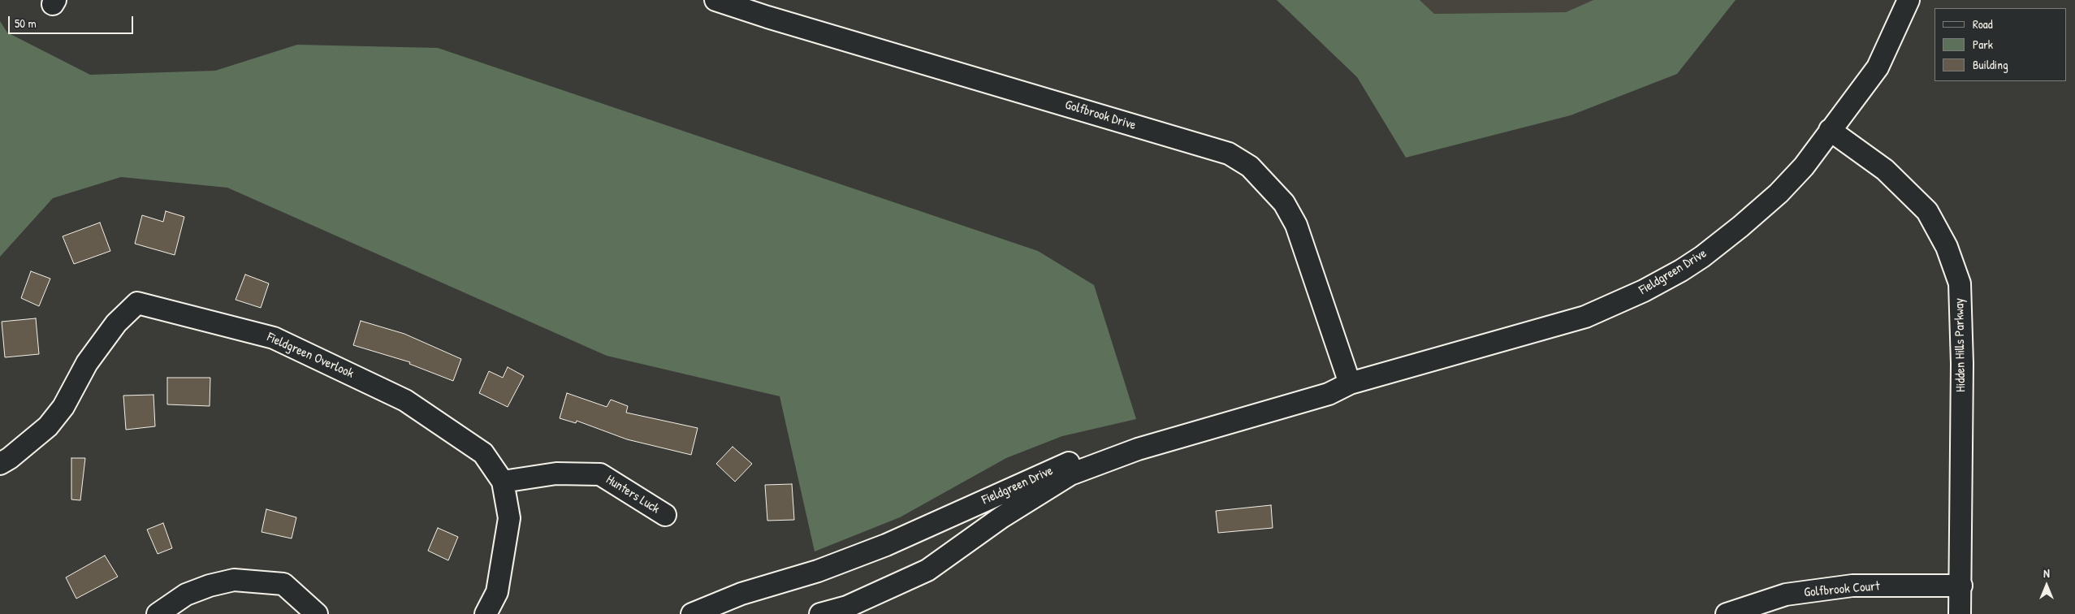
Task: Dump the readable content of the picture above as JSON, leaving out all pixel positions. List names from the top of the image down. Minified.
{"streets":{"street":["Golfbrook Drive","Fieldgreen Drive","Hidden Hills Parkway","Fieldgreen Overlook","Hunters Luck","Golfbrook Court"]},"crossings":[["Golfbrook Drive","Fieldgreen Drive"],["Fieldgreen Drive","Hidden Hills Parkway"],["Hidden Hills Parkway","Golfbrook Court"],["Fieldgreen Overlook","Hunters Luck"]],"legend":["Road","Park","Building"],"scale_bar":"50 m","north":"top"}
